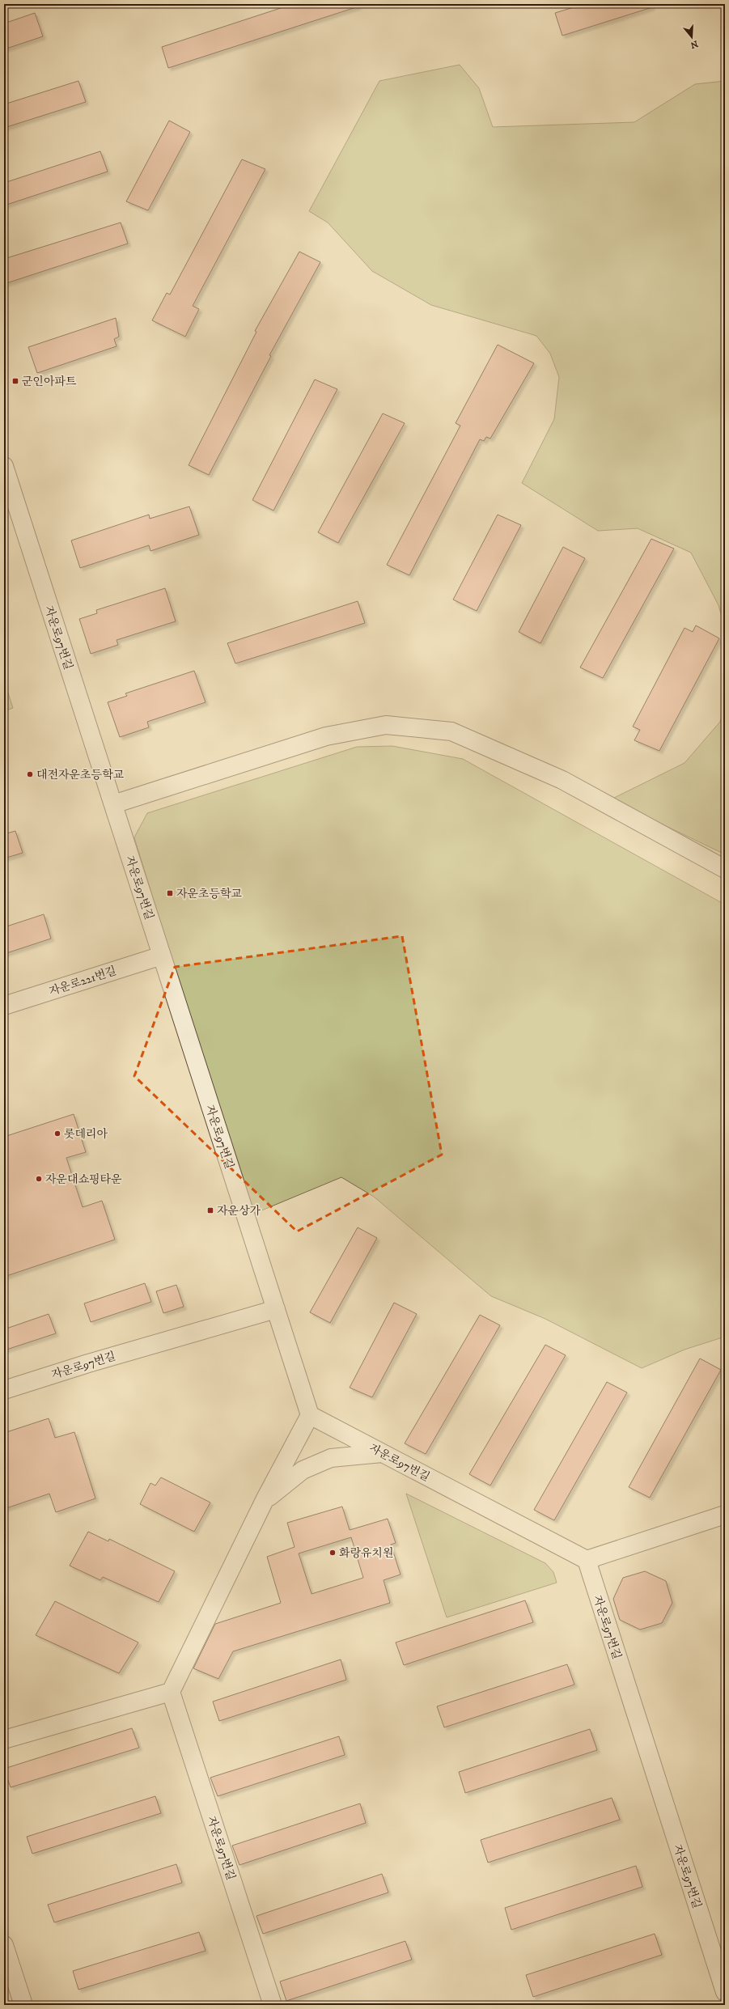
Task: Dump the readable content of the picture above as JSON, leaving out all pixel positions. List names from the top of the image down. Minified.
{"streets":{"street":["자운로97번길","자운로221번길"]},"crossings":[["자운로97번길","자운로221번길"]],"places":{"transit":["군인아파트","자운초등학교","자운상가"],"other":["대전자운초등학교","롯데리아","자운대쇼핑타운","화랑유치원"]},"north":"bottom"}
